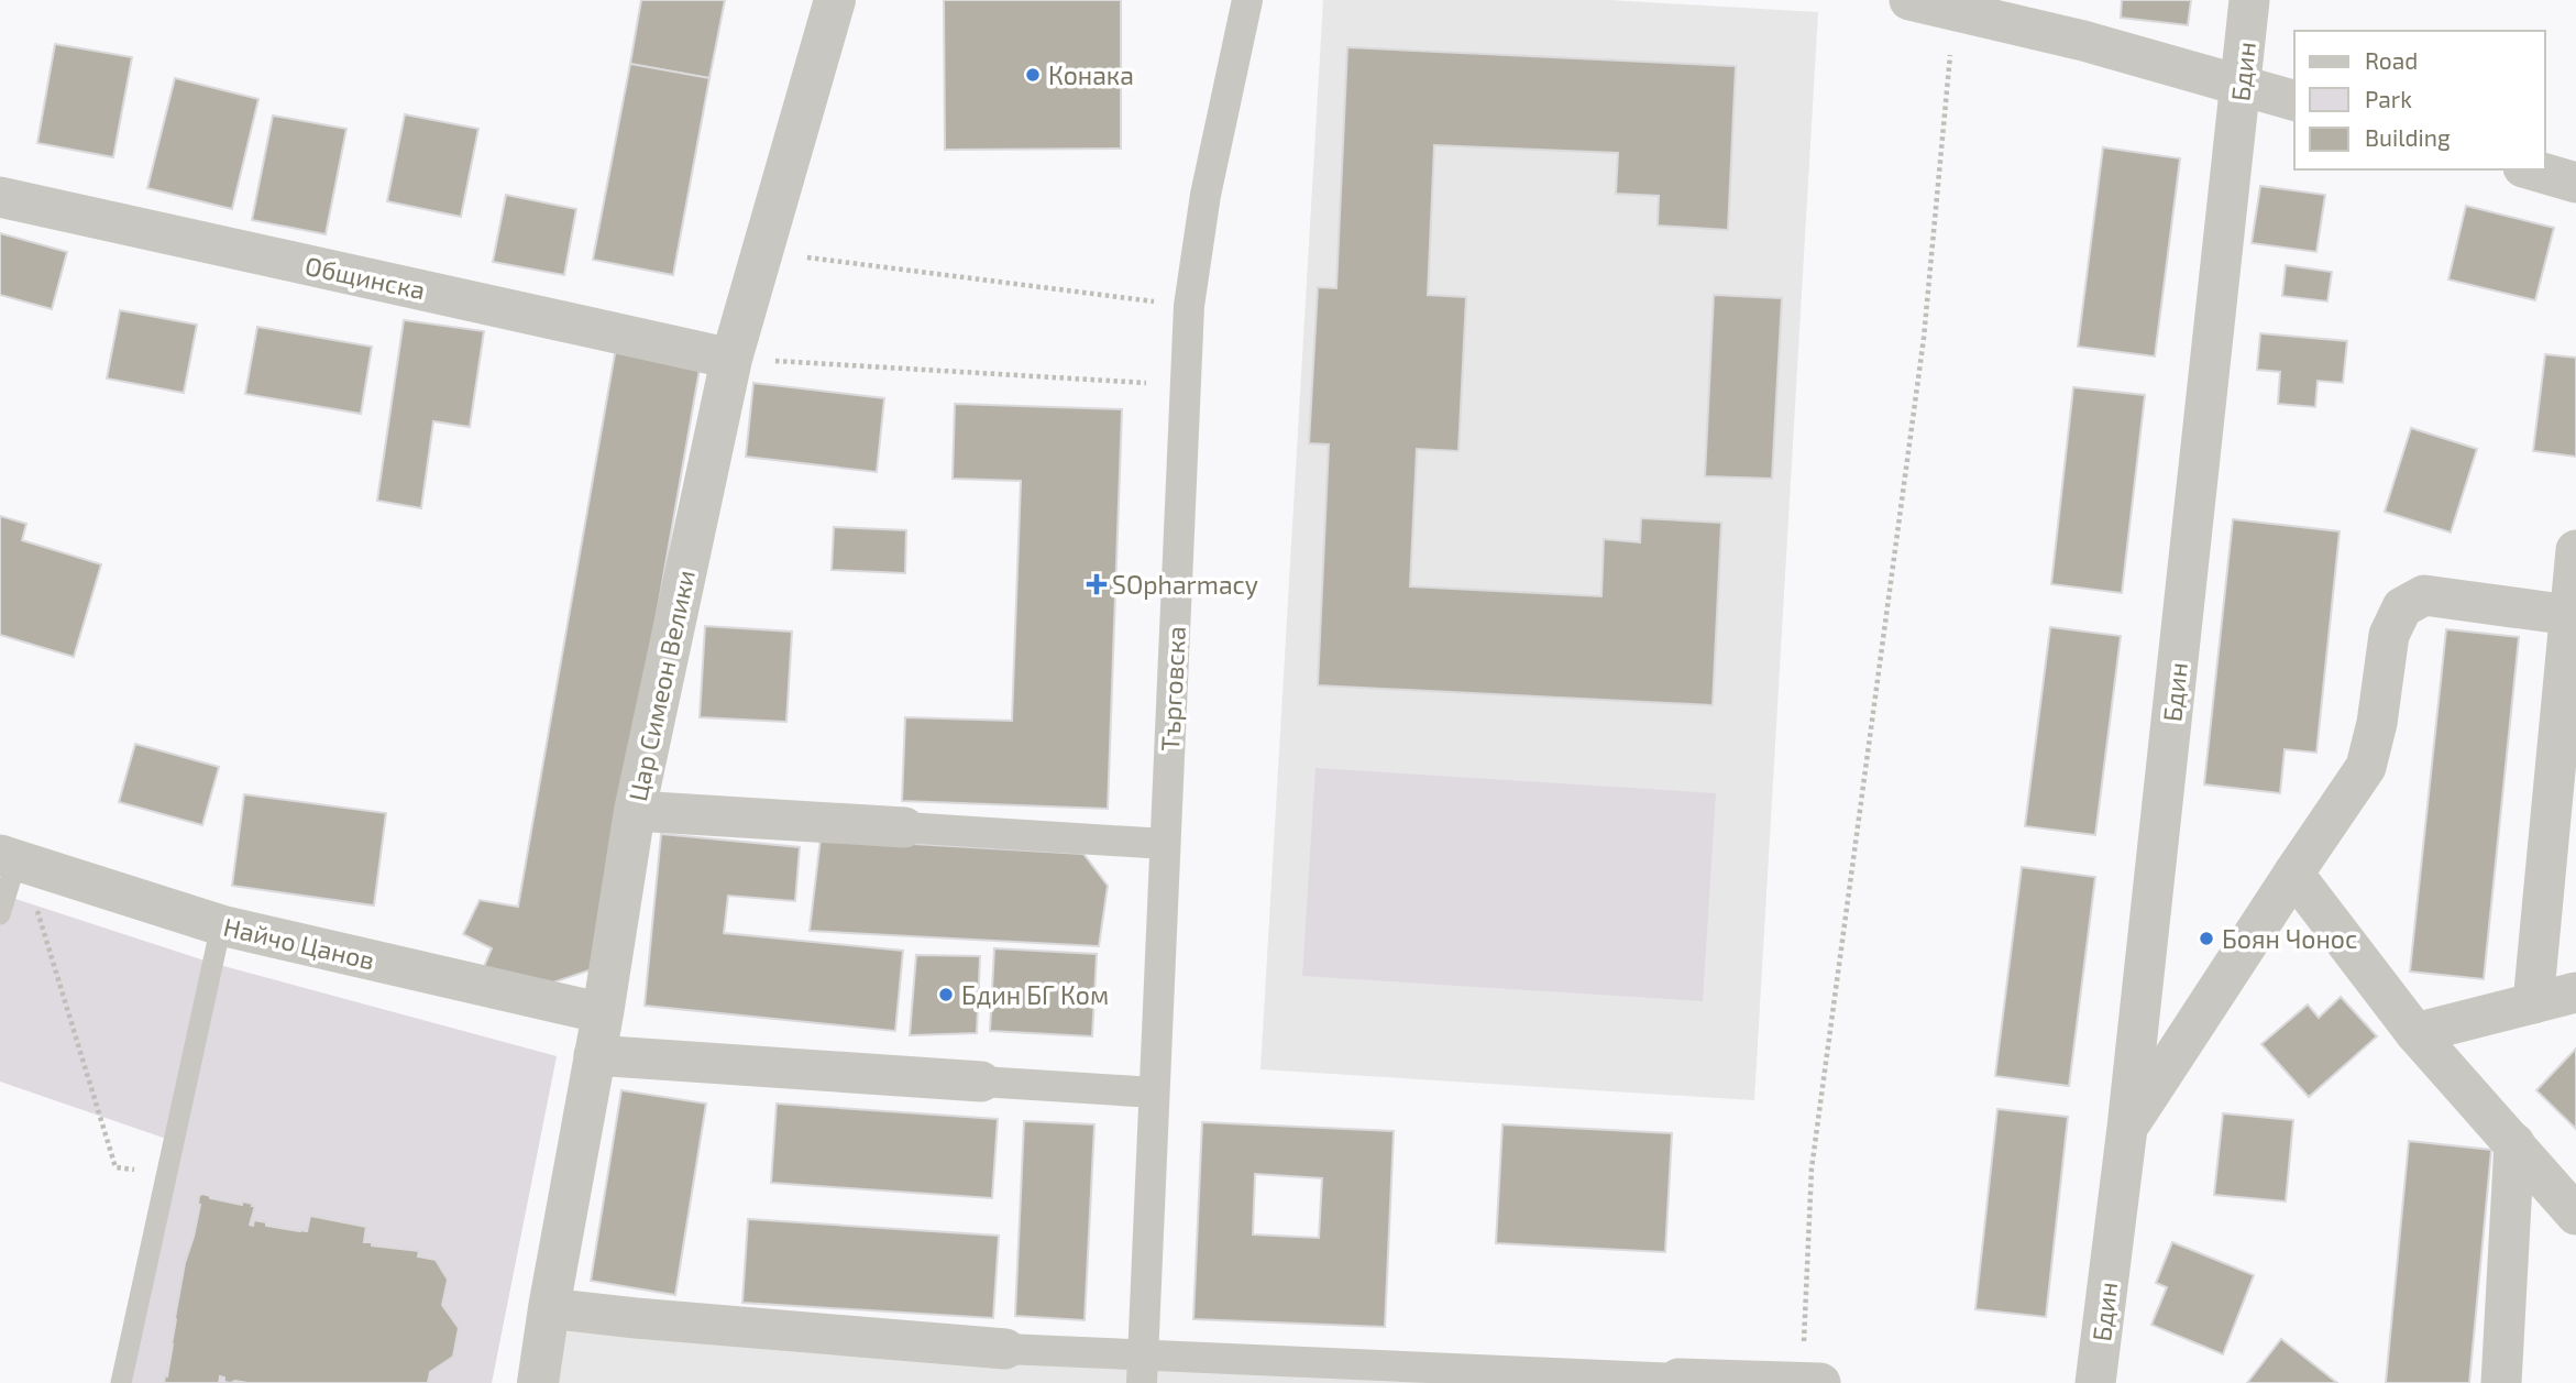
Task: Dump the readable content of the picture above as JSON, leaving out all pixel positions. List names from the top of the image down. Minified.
{"streets":{"street":["Бдин","Общинска","Цар Симеон Велики","Търговска","Найчо Цанов"]},"crossings":[["Общинска","Цар Симеон Велики"],["Цар Симеон Велики","Найчо Цанов"]],"places":{"other":["Конака","Боян Чонос","Бдин БГ Ком"],"health":["SOpharmacy"]},"legend":["Road","Park","Building"]}
